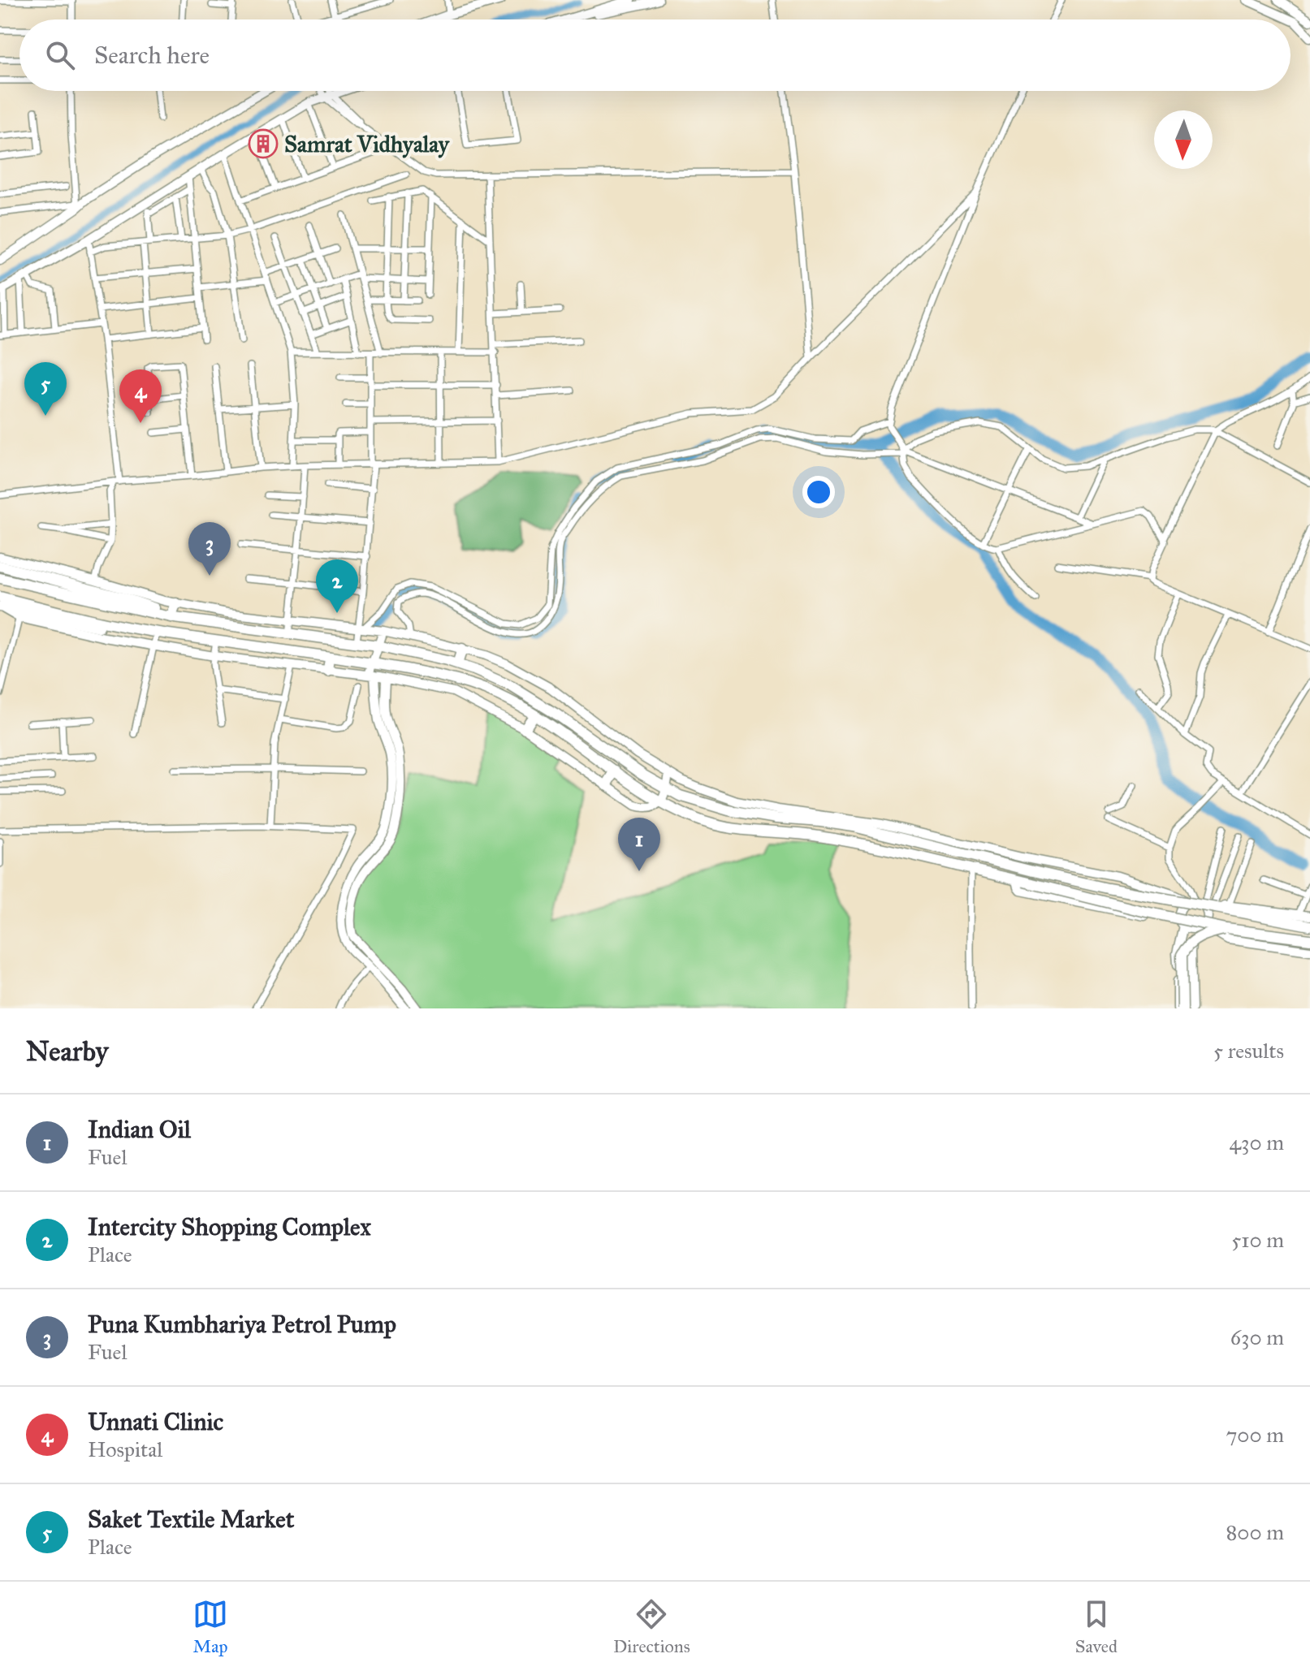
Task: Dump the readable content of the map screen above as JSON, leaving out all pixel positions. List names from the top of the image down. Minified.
{"places":{"building":["Samrat Vidhyalay"]},"north":"bottom","page":{"search":"Search here","pins":["5","4","3","2","1"],"heading":["Nearby","5 results"],"list":[{"mark":"1","name":"Indian Oil","note":"Fuel","value":"430 m"},{"mark":"2","name":"Intercity Shopping Complex","note":"Place","value":"510 m"},{"mark":"3","name":"Puna Kumbhariya Petrol Pump","note":"Fuel","value":"630 m"},{"mark":"4","name":"Unnati Clinic","note":"Hospital","value":"700 m"},{"mark":"5","name":"Saket Textile Market","note":"Place","value":"800 m"}],"nav":["Map","Directions","Saved"]}}
